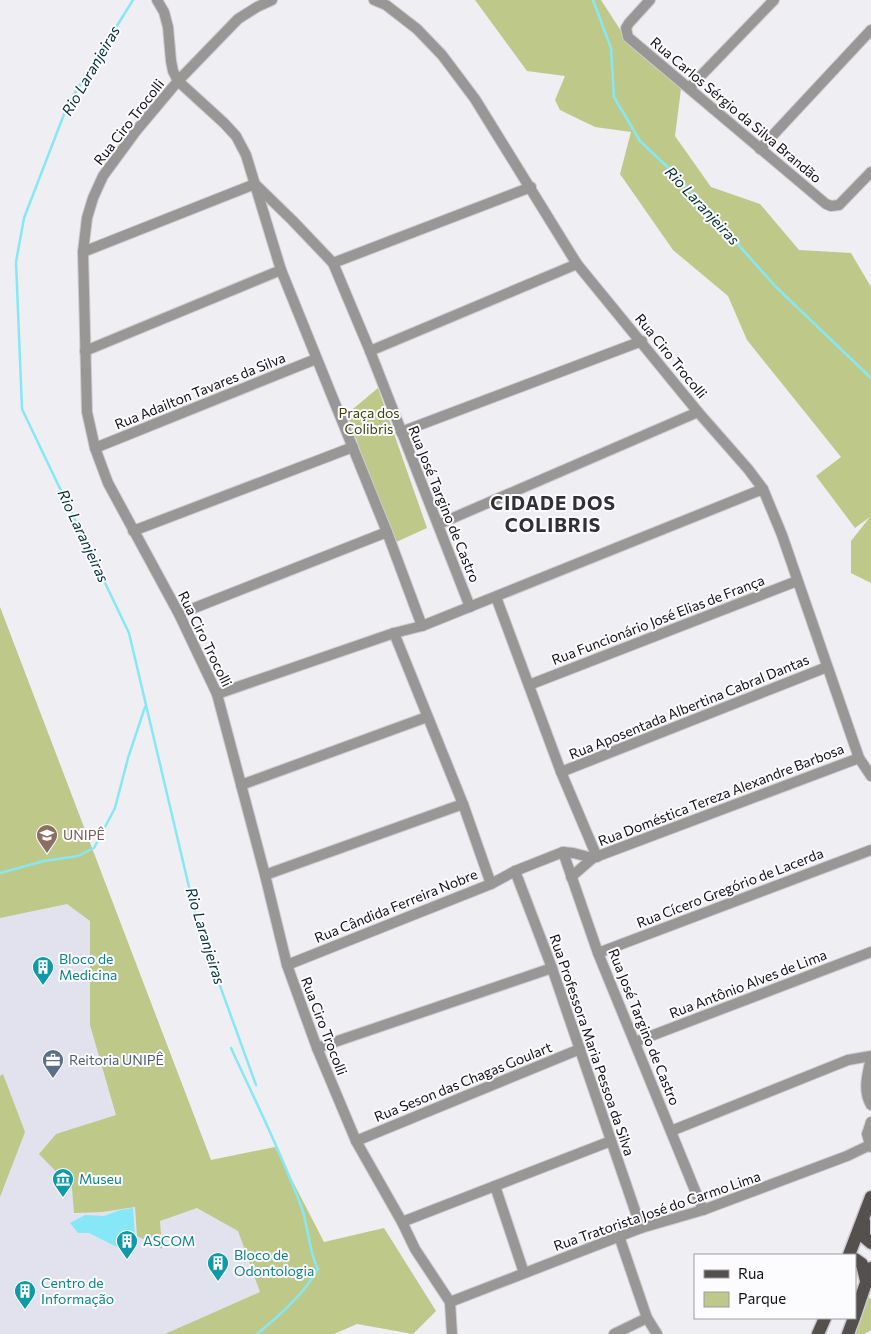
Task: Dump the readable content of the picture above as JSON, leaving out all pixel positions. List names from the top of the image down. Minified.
{"streets":{"street":["Rua Carlos Sérgio da Silva Brandão","Rua Ciro Trocolli","Rua Adailton Tavares da Silva","Rua José Targino de Castro","Rua Funcionário José Elias de França","Rua Aposentada Albertina Cabral Dantas","Rua Doméstica Tereza Alexandre Barbosa","Rua Cícero Gregório de Lacerda","Rua Cândida Ferreira Nobre","Rua Antônio Alves de Lima","Rua Professora Maria Pessoa da Silva","Rua Seson das Chagas Goulart","Rua Tratorista José do Carmo Lima"]},"crossings":[["Rua Ciro Trocolli","Rua Adailton Tavares da Silva"],["Rua Ciro Trocolli","Rua Funcionário José Elias de França"],["Rua Ciro Trocolli","Rua Aposentada Albertina Cabral Dantas"],["Rua Ciro Trocolli","Rua Doméstica Tereza Alexandre Barbosa"],["Rua Ciro Trocolli","Rua Cândida Ferreira Nobre"],["Rua Ciro Trocolli","Rua Seson das Chagas Goulart"],["Rua Ciro Trocolli","Rua Tratorista José do Carmo Lima"],["Rua José Targino de Castro","Rua Doméstica Tereza Alexandre Barbosa"],["Rua José Targino de Castro","Rua Cícero Gregório de Lacerda"],["Rua José Targino de Castro","Rua Cândida Ferreira Nobre"],["Rua José Targino de Castro","Rua Antônio Alves de Lima"],["Rua José Targino de Castro","Rua Tratorista José do Carmo Lima"],["Rua Doméstica Tereza Alexandre Barbosa","Rua Cândida Ferreira Nobre"],["Rua Cândida Ferreira Nobre","Rua Professora Maria Pessoa da Silva"],["Rua Professora Maria Pessoa da Silva","Rua Seson das Chagas Goulart"],["Rua Professora Maria Pessoa da Silva","Rua Tratorista José do Carmo Lima"]],"districts":["CIDADE DOS COLIBRIS"],"water":["Rio Laranjeiras"],"parks":["Praça dos Colibris"],"places":{"school or university":["UNIPÊ"],"building":["Bloco de Medicina","ASCOM","Bloco de Odontologia","Centro de Informação"],"office":["Reitoria UNIPÊ"],"museum":["Museu"]},"legend":["Rua","Parque"]}
